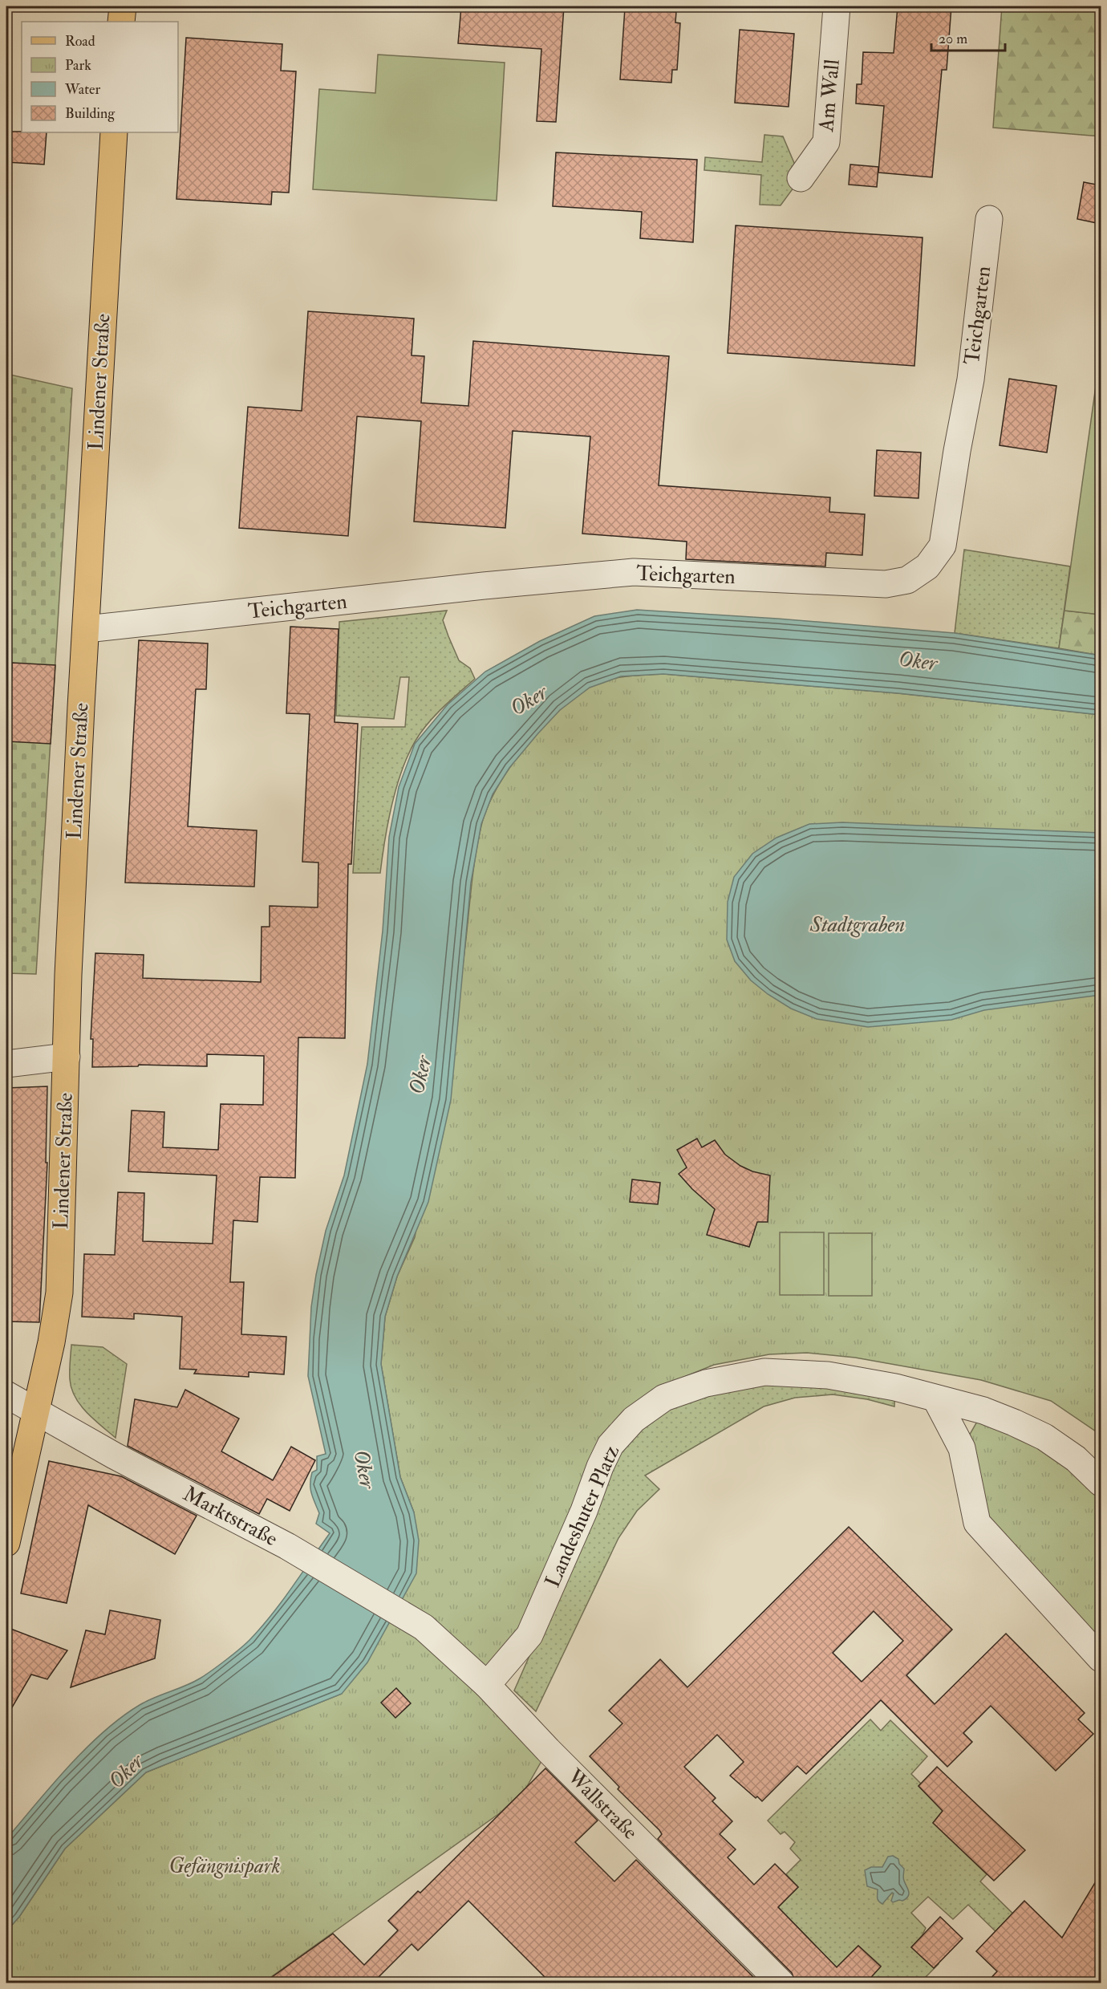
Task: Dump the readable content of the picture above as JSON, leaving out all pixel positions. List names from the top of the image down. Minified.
{"streets":{"main road":["Lindener Straße"],"street":["Am Wall","Teichgarten","Marktstraße","Landeshuter Platz","Wallstraße"]},"crossings":[["Teichgarten","Lindener Straße"],["Lindener Straße","Marktstraße"],["Marktstraße","Wallstraße"],["Landeshuter Platz","Wallstraße"]],"water":["Oker","Stadtgraben"],"parks":["Gefängnispark"],"legend":["Road","Park","Water","Building"],"scale_bar":"20 m"}
